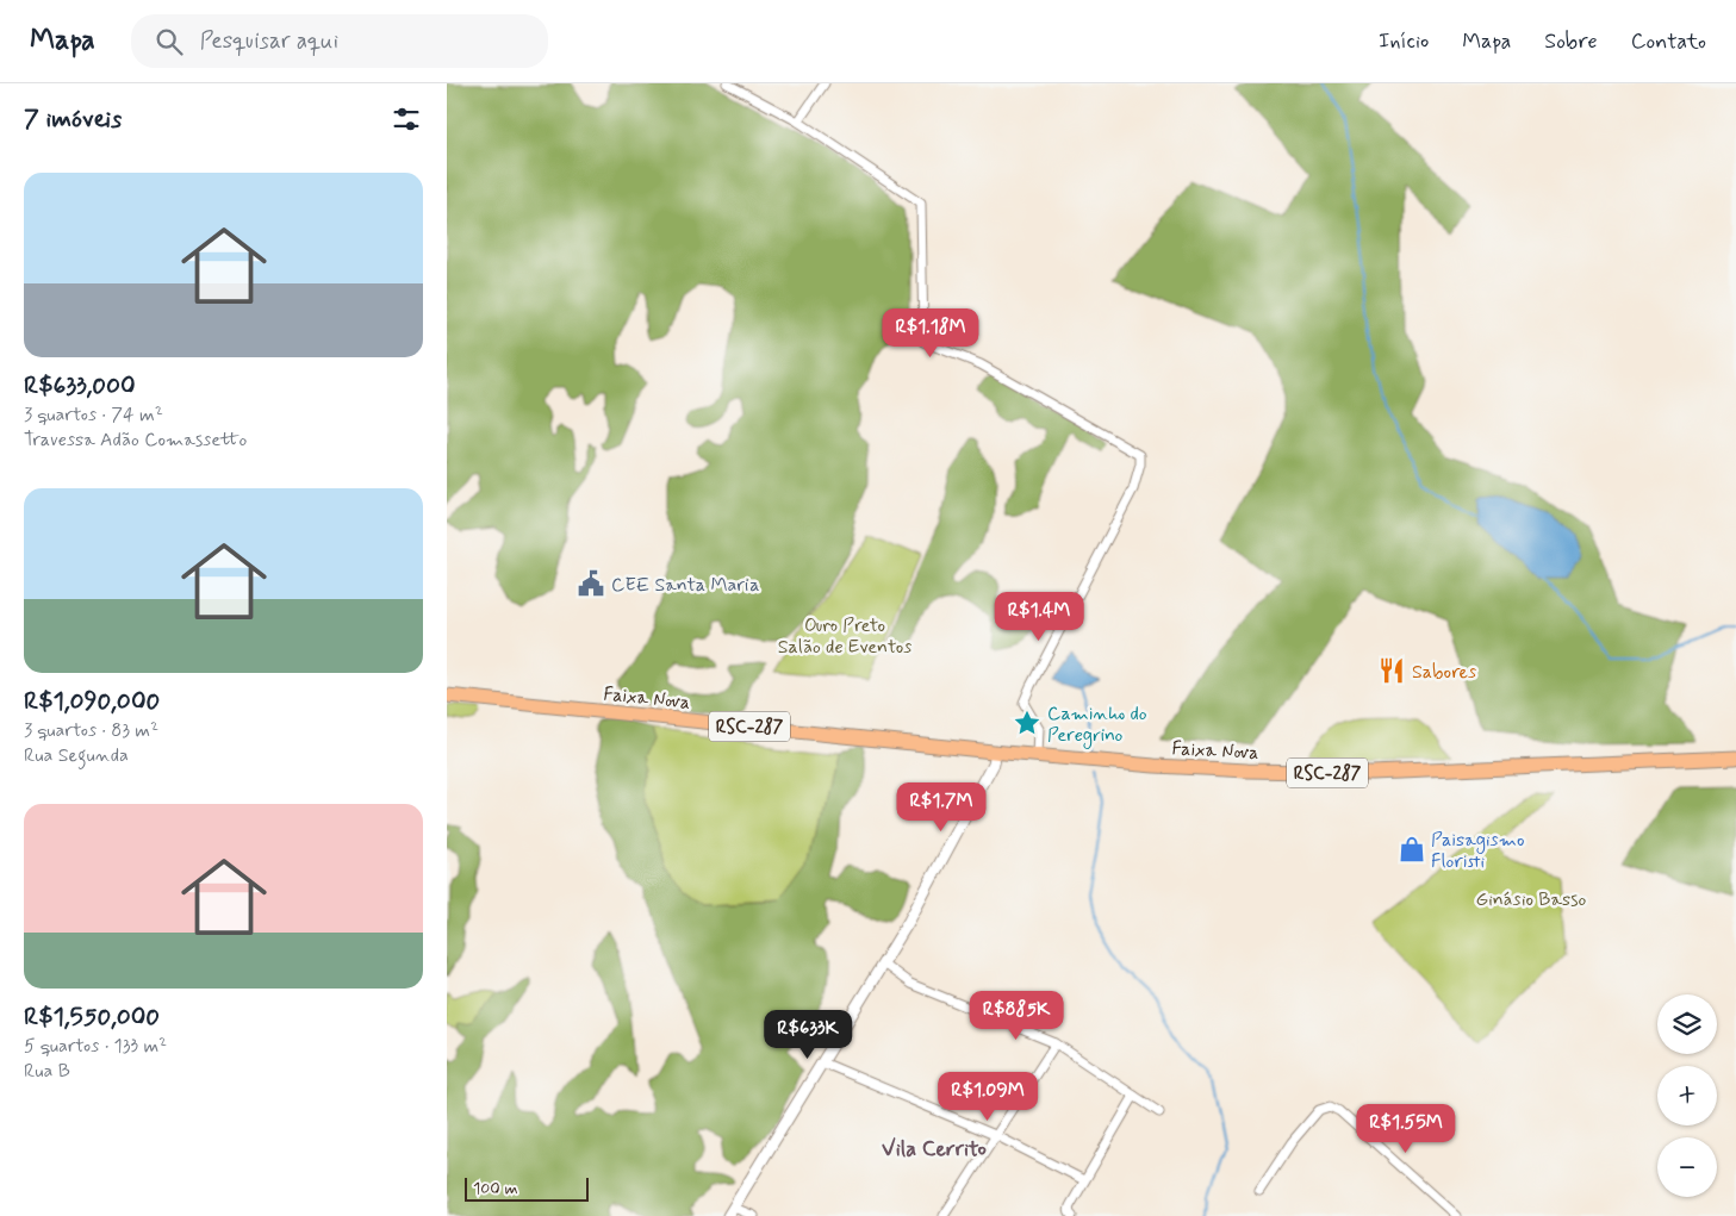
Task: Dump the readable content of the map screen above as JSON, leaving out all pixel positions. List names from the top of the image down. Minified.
{"streets":{"highway":["Faixa Nova","RSC-287"]},"districts":["Vila Cerrito"],"parks":["Ouro Preto Salão de Eventos","Ginásio Basso"],"places":{"public building":["CEE Santa Maria"],"restaurant":["Sabores"],"place":["Caminho do Peregrino"],"shop":["Paisagismo Floristi"]},"scale_bar":"100 m","page":{"header":"Mapa","search":"Pesquisar aqui","nav":["Início","Mapa","Sobre","Contato"],"heading":"7 imóveis","list":[{"name":"R$633,000","note":"3 quartos · 74 m² · Travessa Adão Comassetto"},{"name":"R$1,090,000","note":"3 quartos · 83 m² · Rua Segunda"},{"name":"R$1,550,000","note":"5 quartos · 133 m² · Rua B"}],"price":["R$1.18M","R$1.4M","R$1.7M","R$885K","R$633K","R$1.09M","R$1.55M"],"map_buttons":["+","−"],"scale":"100 m"}}
